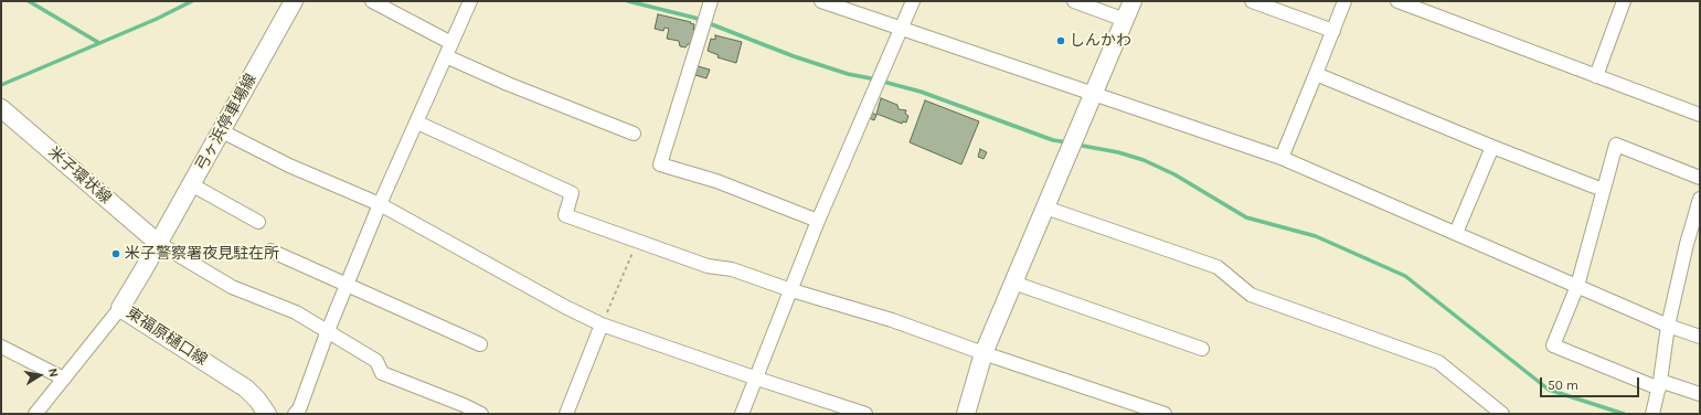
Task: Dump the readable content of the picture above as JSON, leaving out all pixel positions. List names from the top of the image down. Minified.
{"streets":{"main road":["弓ヶ浜停車場線","米子環状線","東福原樋口線"]},"crossings":[["弓ヶ浜停車場線","米子環状線"],["弓ヶ浜停車場線","東福原樋口線"],["米子環状線","東福原樋口線"]],"places":["しんかわ","米子警察署夜見駐在所"],"scale_bar":"50 m","north":"right"}
